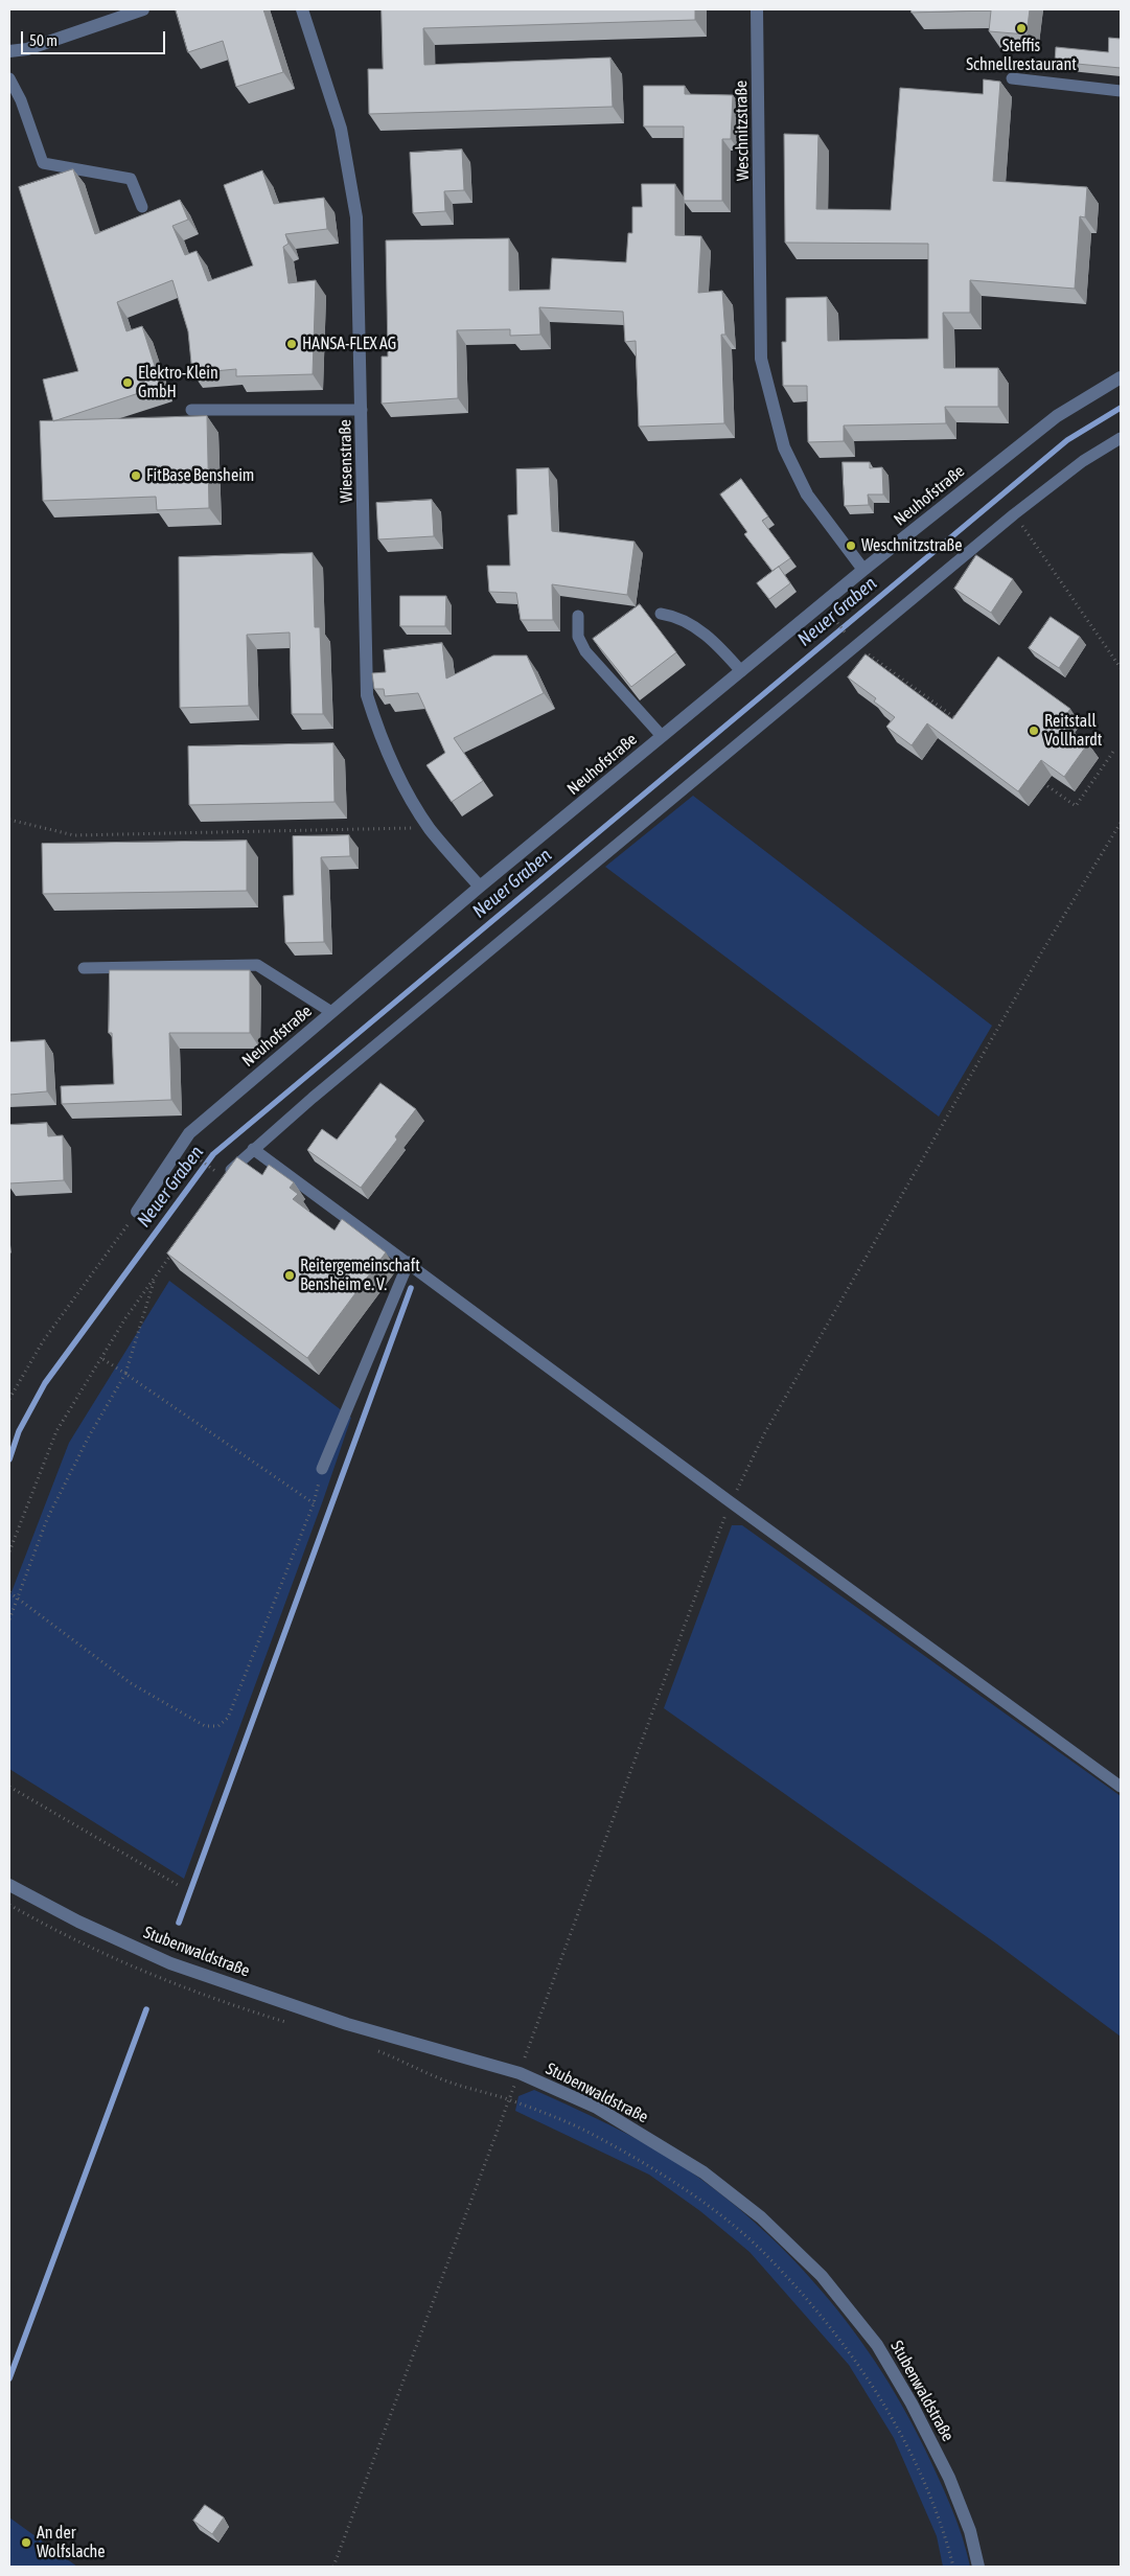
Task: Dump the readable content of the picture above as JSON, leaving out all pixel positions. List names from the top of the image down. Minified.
{"streets":{"street":["Weschnitzstraße","Wiesenstraße","Neuhofstraße","Stubenwaldstraße"]},"crossings":[["Weschnitzstraße","Neuhofstraße"],["Wiesenstraße","Neuhofstraße"]],"water":["Neuer Graben"],"places":["Steffis Schnellrestaurant","HANSA-FLEX AG","Elektro-Klein GmbH","FitBase Bensheim","Weschnitzstraße","Reitstall Vollhardt","Reitergemeinschaft Bensheim e. V.","An der Wolfslache"],"scale_bar":"50 m"}
